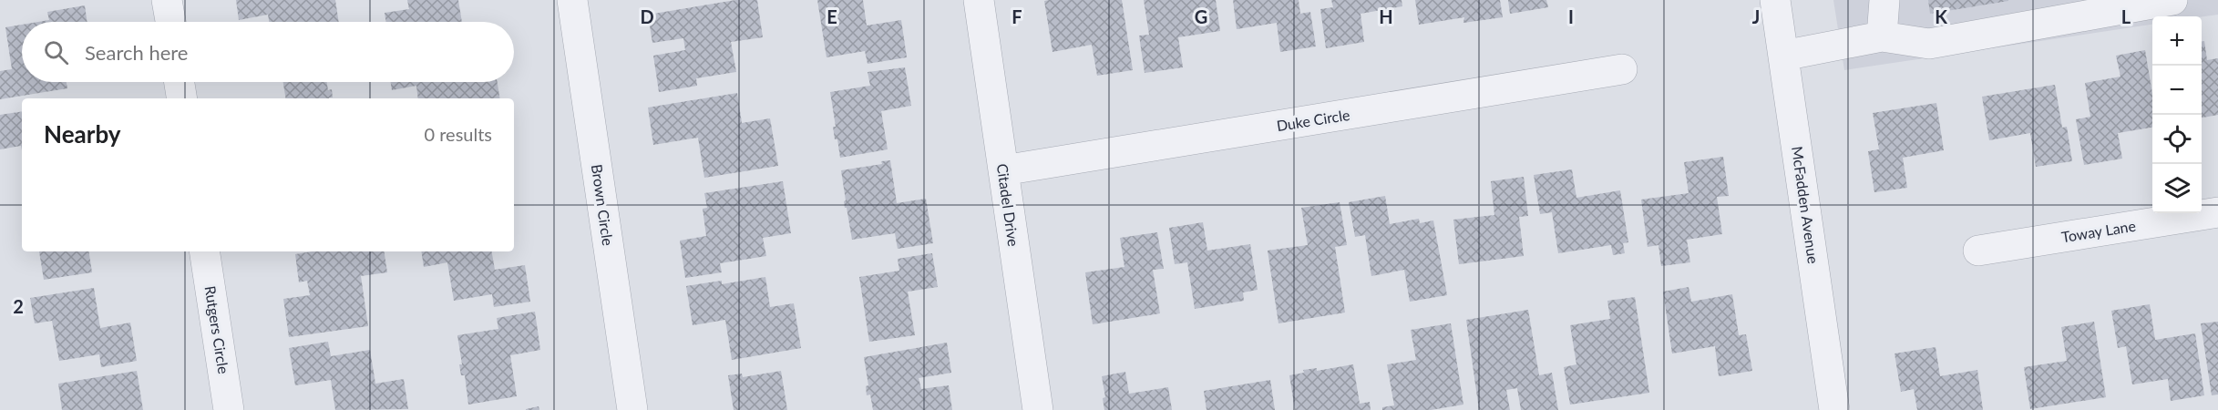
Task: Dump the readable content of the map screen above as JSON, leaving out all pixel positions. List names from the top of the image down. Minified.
{"streets":{"street":["Duke Circle","Brown Circle","Citadel Drive","McFadden Avenue","Toway Lane","Rutgers Circle"]},"crossings":[["Duke Circle","Citadel Drive"]],"page":{"map_buttons":["+","−"],"search":"Search here","heading":["Nearby","0 results"]},"grid":{"columns":["D","E","F","G","H","I","J","K","L"],"rows":["2"]}}
